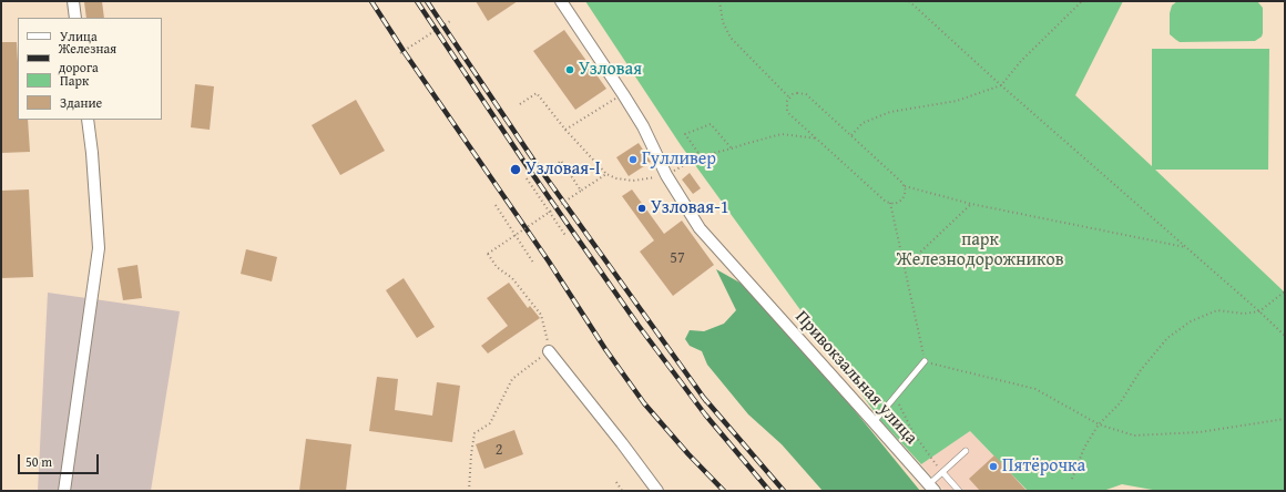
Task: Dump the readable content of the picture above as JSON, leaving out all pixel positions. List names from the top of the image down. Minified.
{"streets":{"street":["Привокзальная улица"]},"parks":["парк Железнодорожников"],"places":["Узловая","Гулливер","Узловая-I","Узловая-1","Пятёрочка"],"house_numbers":["57","2"],"legend":["Улица","Железная дорога","Парк","Здание"],"scale_bar":"50 m"}
